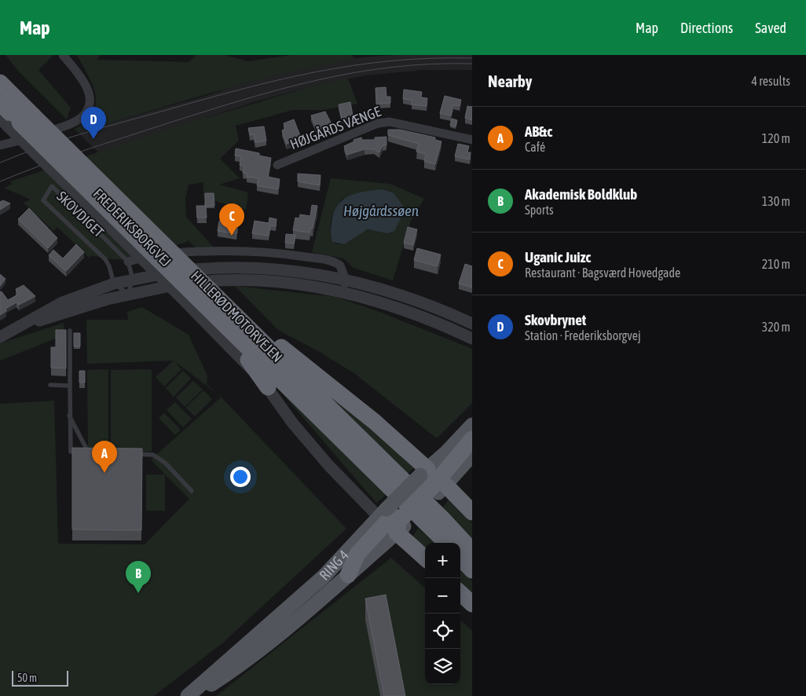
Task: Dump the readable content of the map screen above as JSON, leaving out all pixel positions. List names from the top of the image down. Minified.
{"streets":{"highway":["HILLERØDMOTORVEJEN"],"main road":["RING 4"],"street":["HØJGÅRDS VÆNGE"],"lane":["SKOVDIGET"]},"water":["Højgårdssøen"],"scale_bar":"50 m","page":{"header":"Map","nav":["Map","Directions","Saved"],"heading":["Nearby","4 results"],"list":[{"mark":"A","name":"AB&c","note":"Café","value":"120 m"},{"mark":"B","name":"Akademisk Boldklub","note":"Sports","value":"130 m"},{"mark":"C","name":"Uganic Juizc","note":"Restaurant · Bagsværd Hovedgade","value":"210 m"},{"mark":"D","name":"Skovbrynet","note":"Station · Frederiksborgvej","value":"320 m"}],"pins":["D","C","A","B"],"map_buttons":["+","−"],"scale":"50 m"}}
